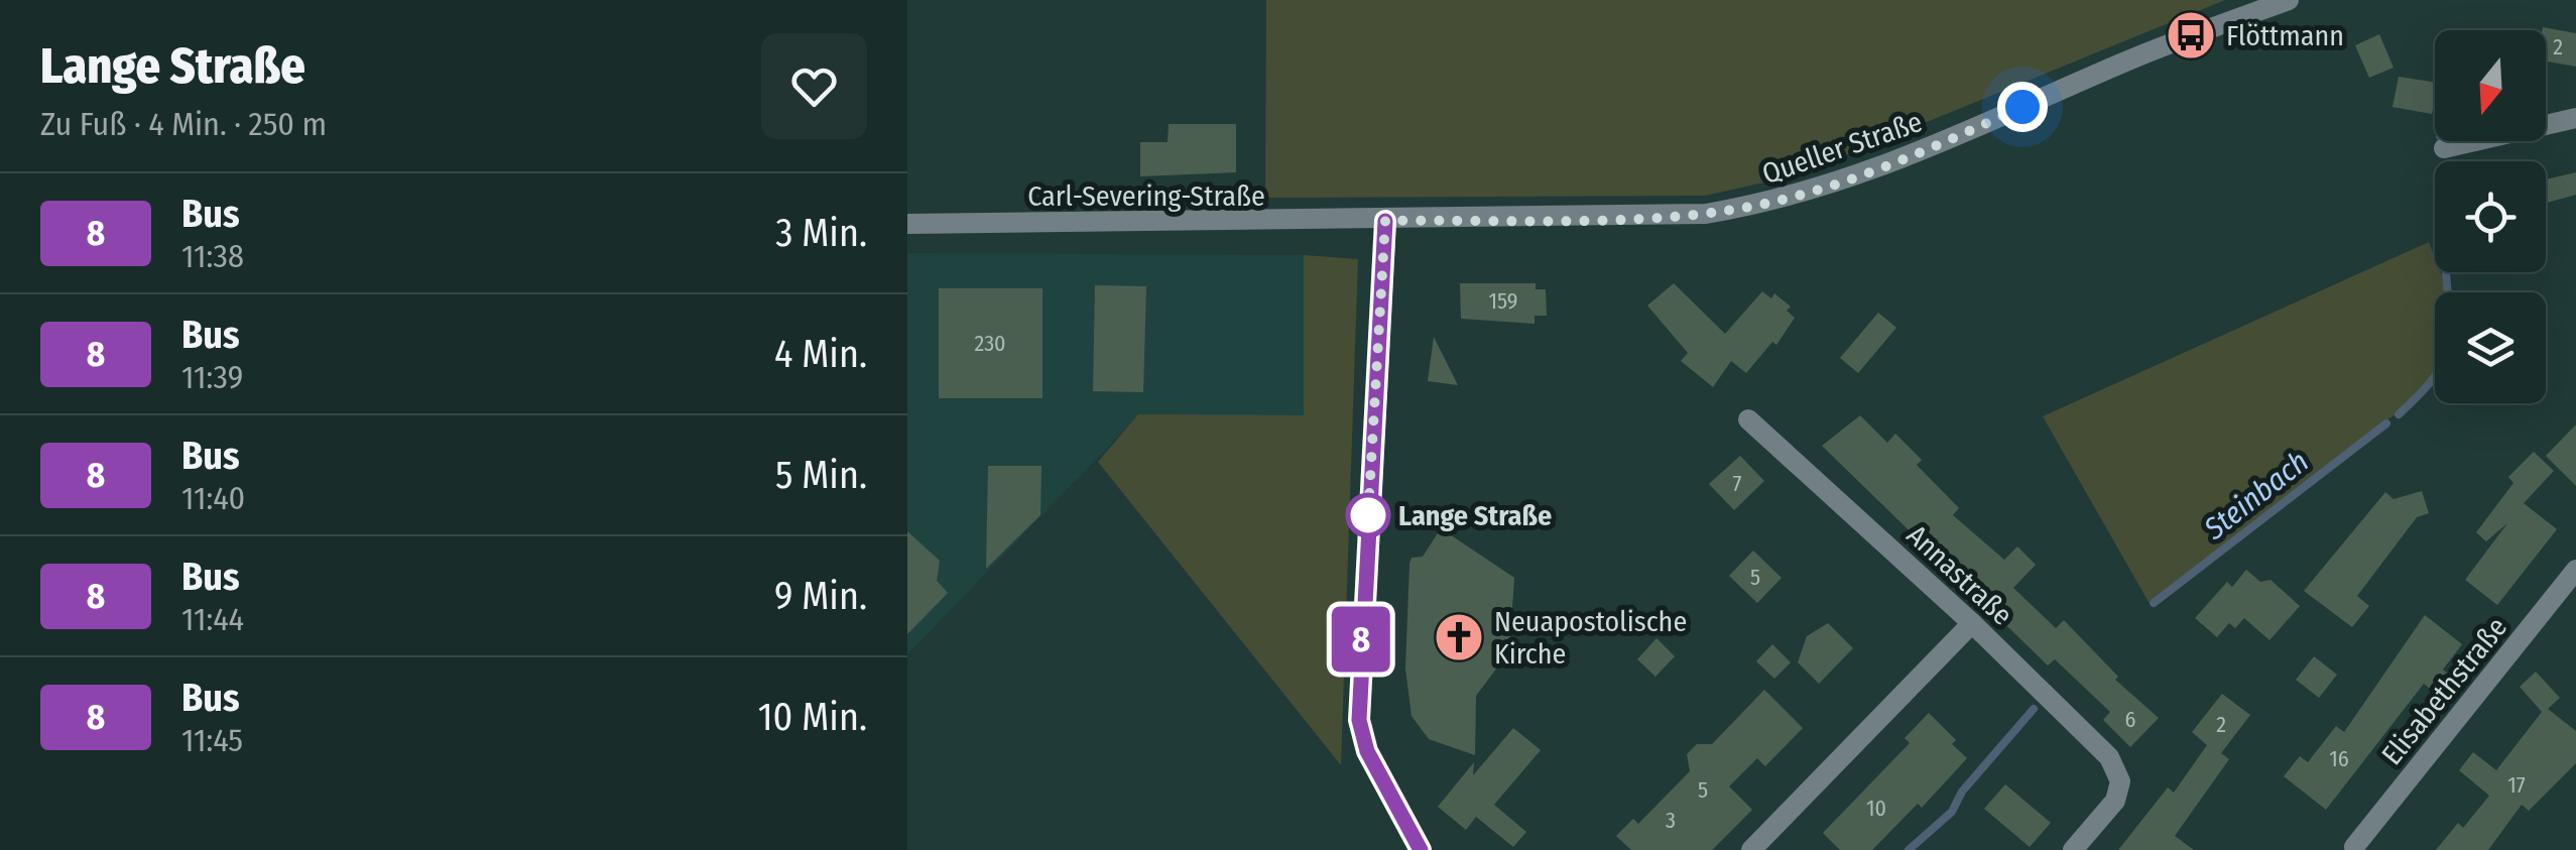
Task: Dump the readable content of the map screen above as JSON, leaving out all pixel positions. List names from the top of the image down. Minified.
{"streets":{"street":["Queller Straße","Carl-Severing-Straße","Annastraße","Elisabethstraße"]},"crossings":[["Queller Straße","Carl-Severing-Straße"]],"water":["Steinbach"],"places":{"bus stop":["Flöttmann"],"other":["Lange Straße"],"church":["Neuapostolische Kirche"]},"lines":["bus line 8"],"house_numbers":["2","159","230","7","5","6","2","16","17","5","10","3"],"north":"bottom","page":{"heading":["Lange Straße","Zu Fuß · 4 Min. · 250 m"],"on_map":"8","list":[{"mark":"8","name":"Bus","note":"11:38","value":"3 Min."},{"mark":"8","name":"Bus","note":"11:39","value":"4 Min."},{"mark":"8","name":"Bus","note":"11:40","value":"5 Min."},{"mark":"8","name":"Bus","note":"11:44","value":"9 Min."},{"mark":"8","name":"Bus","note":"11:45","value":"10 Min."}]}}
